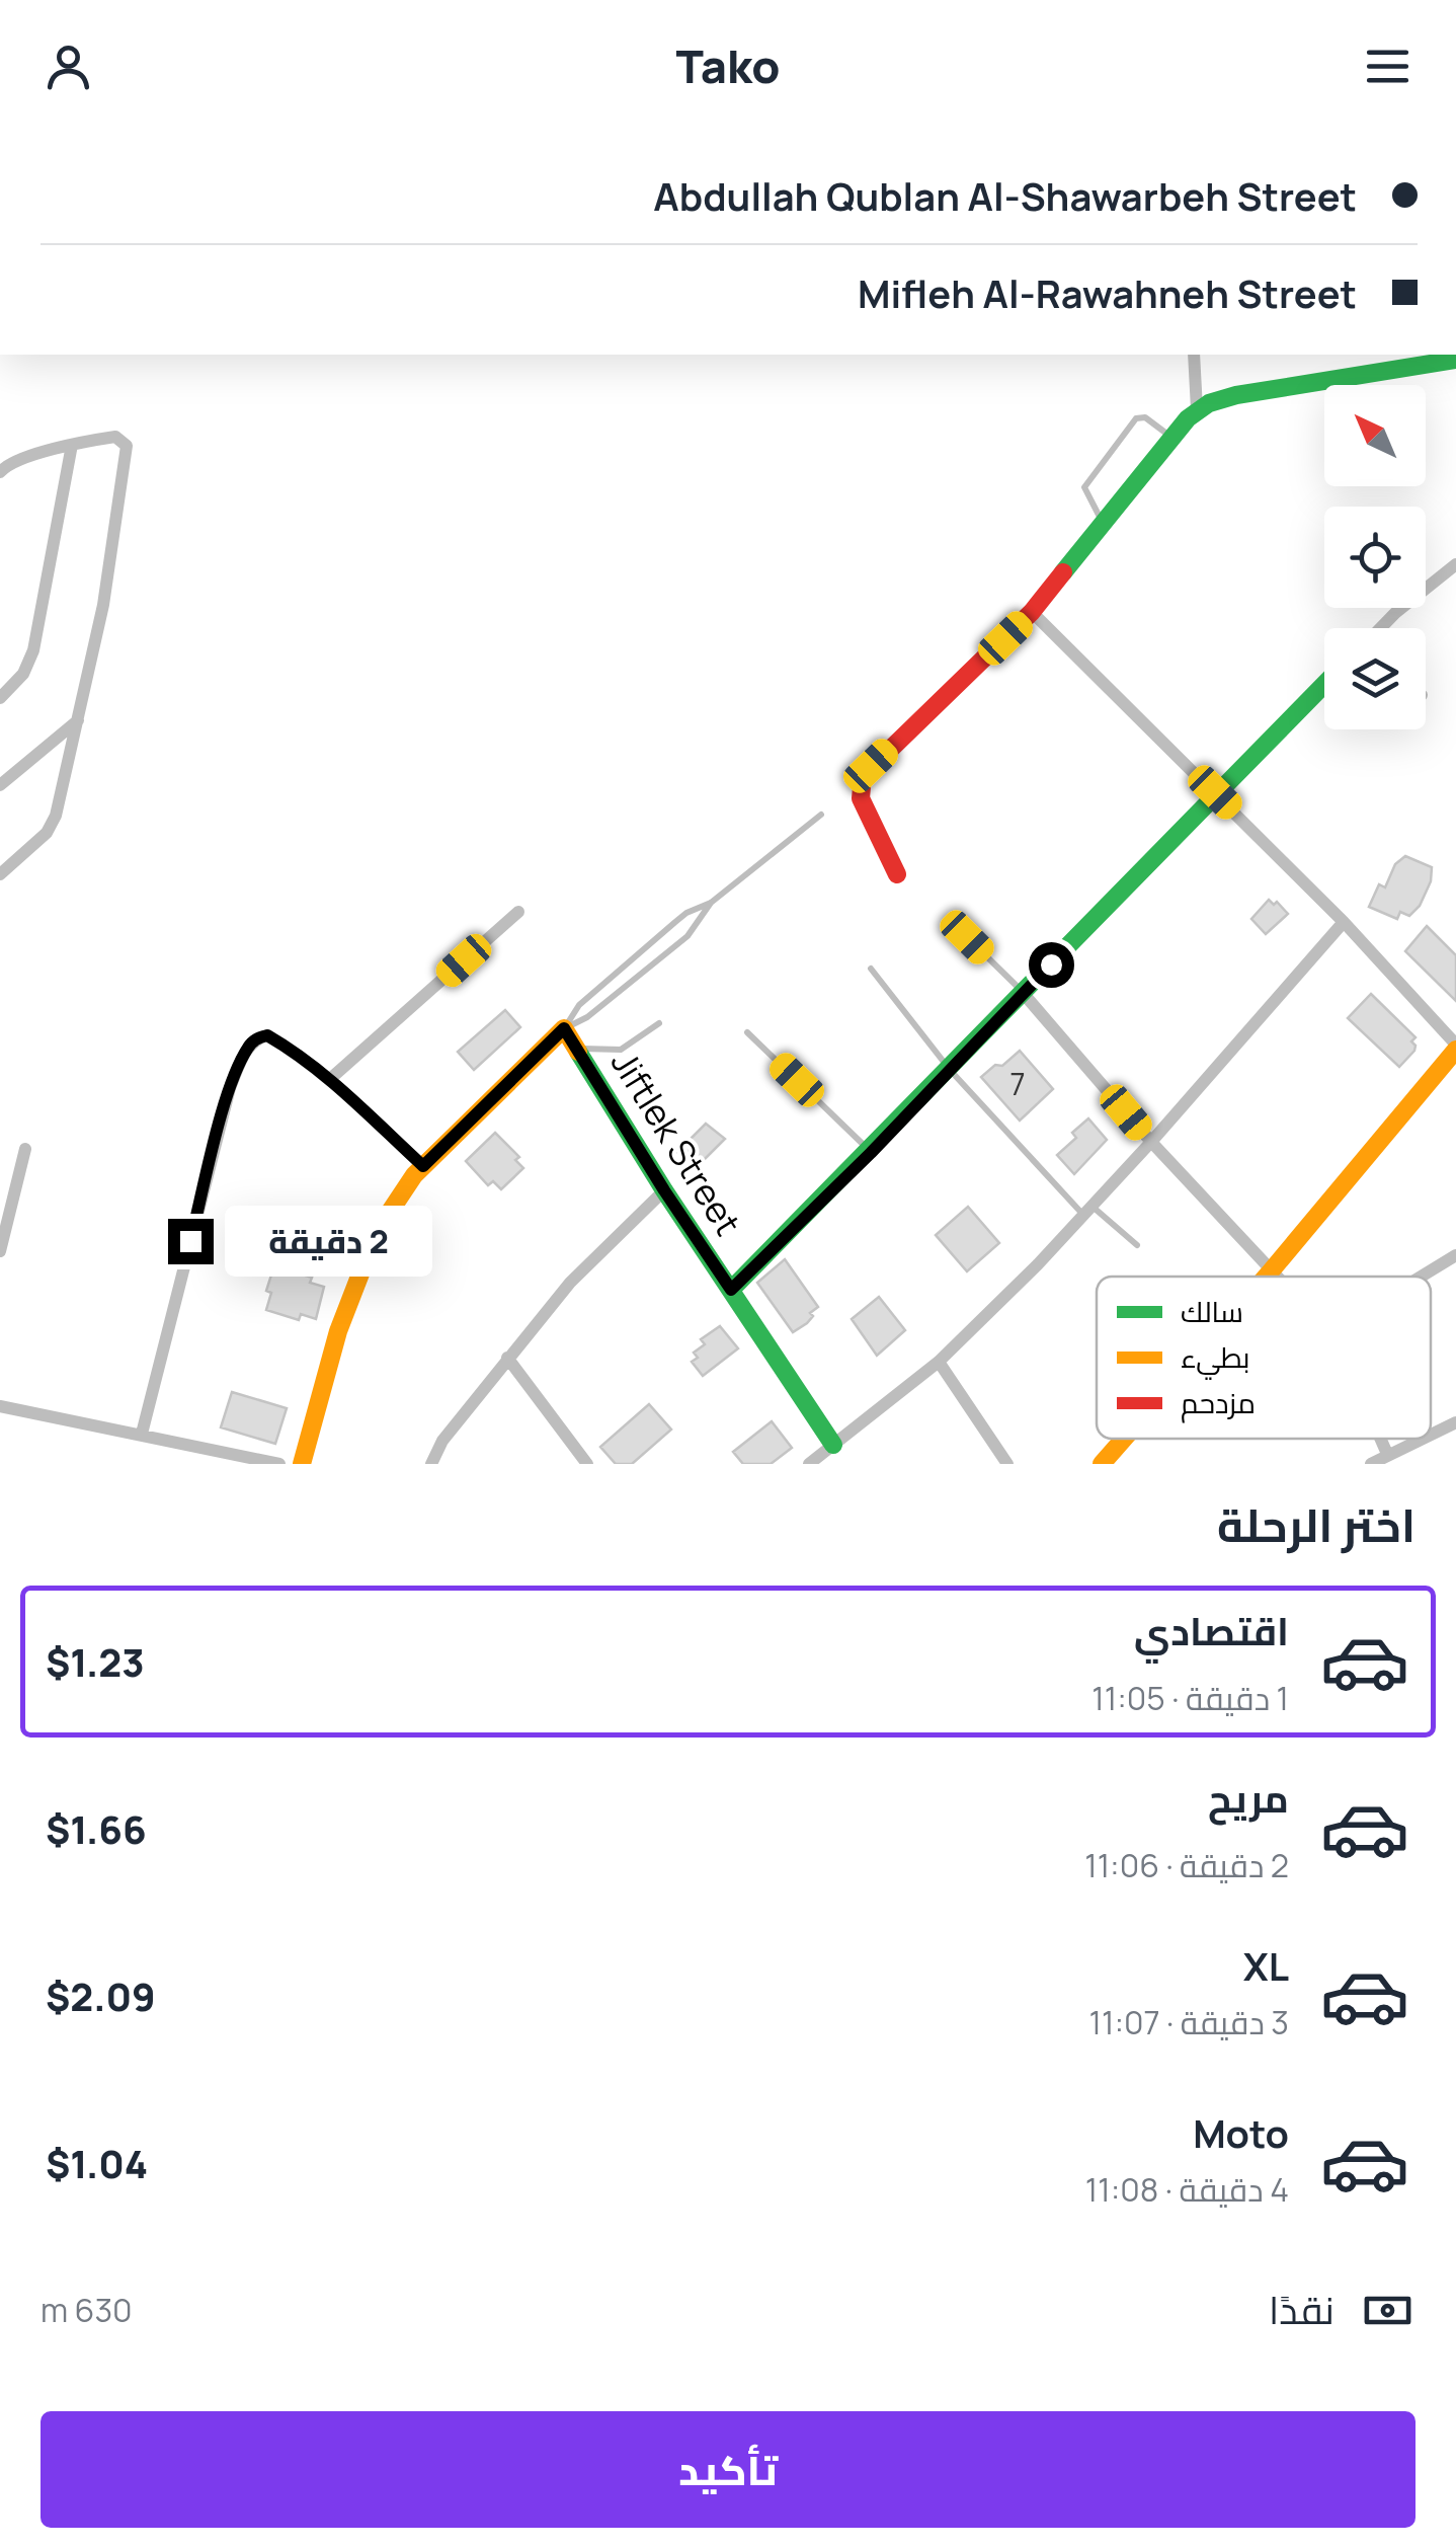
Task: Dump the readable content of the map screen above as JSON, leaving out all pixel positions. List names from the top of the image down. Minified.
{"streets":{"street":["Jiftlek Street"]},"house_numbers":["7"],"legend":["سالك","بطيء","مزدحم"],"north":"top left","page":{"header":"Tako","banner":["Abdullah Qublan Al-Shawarbeh Street","Mifleh Al-Rawahneh Street"],"bubble":"2 دقيقة","heading":"اختر الرحلة","list":[{"name":"اقتصادي","note":"1 دقيقة · 11:05","value":"$1.23"},{"name":"مريح","note":"2 دقيقة · 11:06","value":"$1.66"},{"name":"XL","note":"3 دقيقة · 11:07","value":"$2.09"},{"name":"Moto","note":"4 دقيقة · 11:08","value":"$1.04"}],"pay":["نقدًا","630 m"],"buttons":"تأكيد"}}
